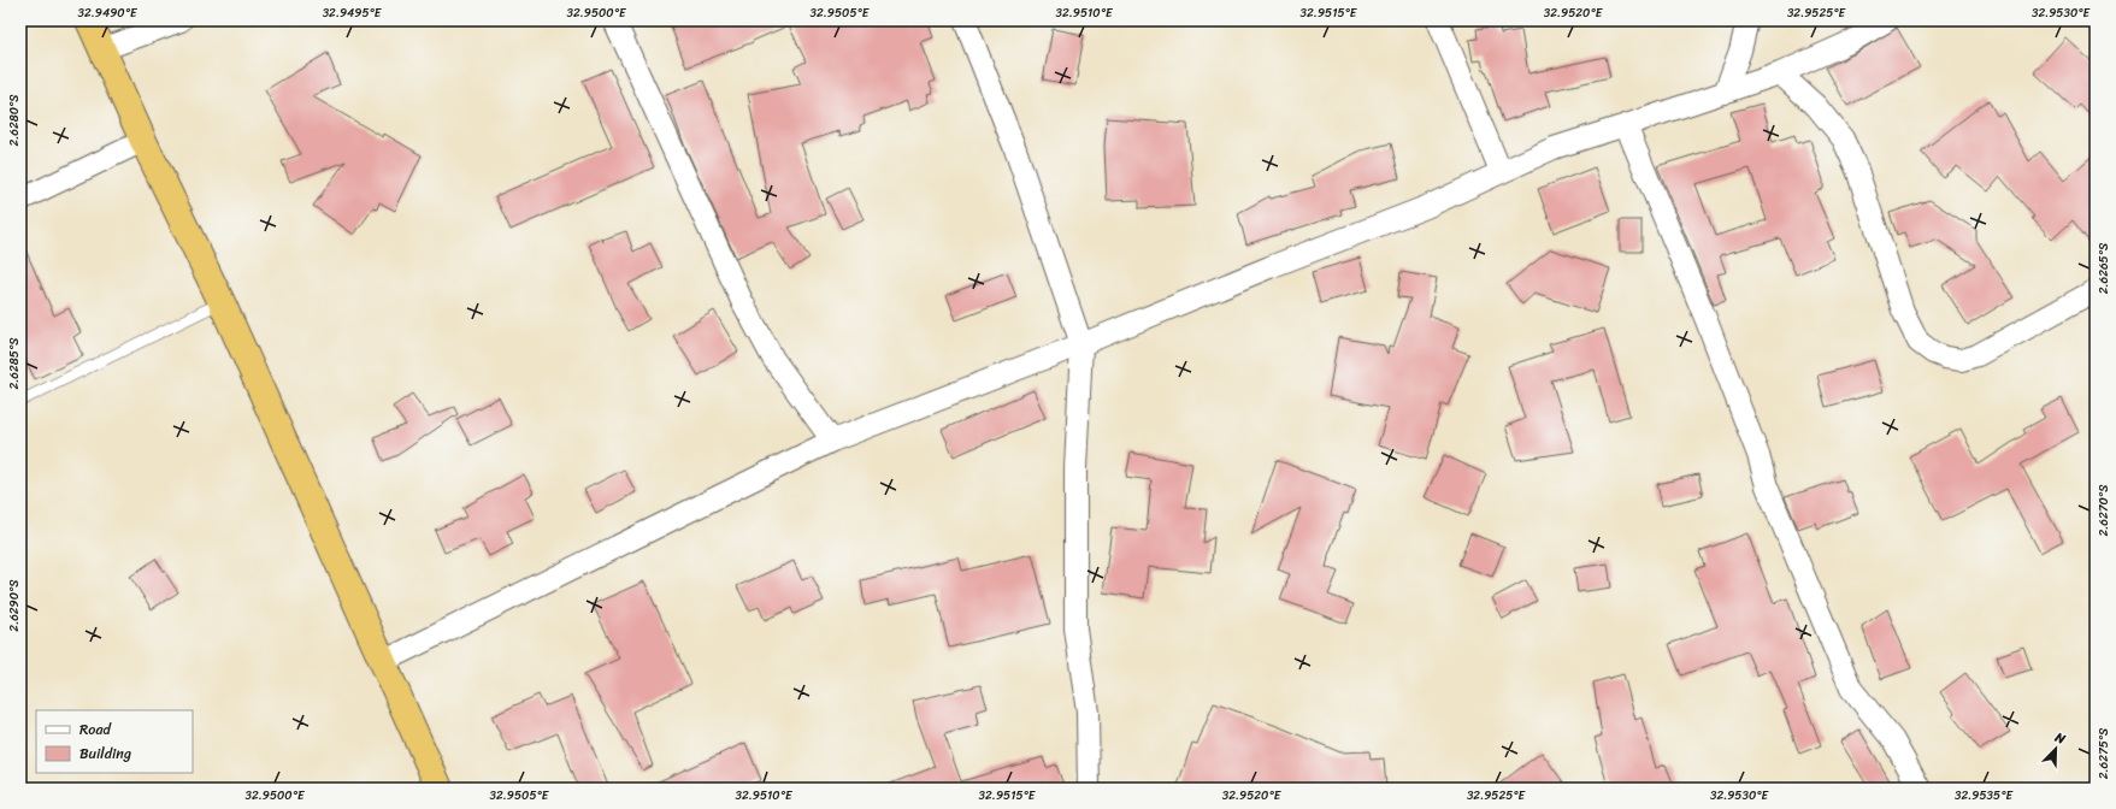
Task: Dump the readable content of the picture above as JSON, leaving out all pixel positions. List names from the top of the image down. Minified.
{"legend":["Road","Building"],"north":"top right","coordinates":["32.9490°E","32.9495°E","32.9500°E","32.9505°E","32.9510°E","32.9515°E","32.9520°E","32.9525°E","32.9530°E","2.6280°S","2.6265°S","2.6285°S","2.6270°S","2.6290°S","2.6275°S","32.9535°E"]}
